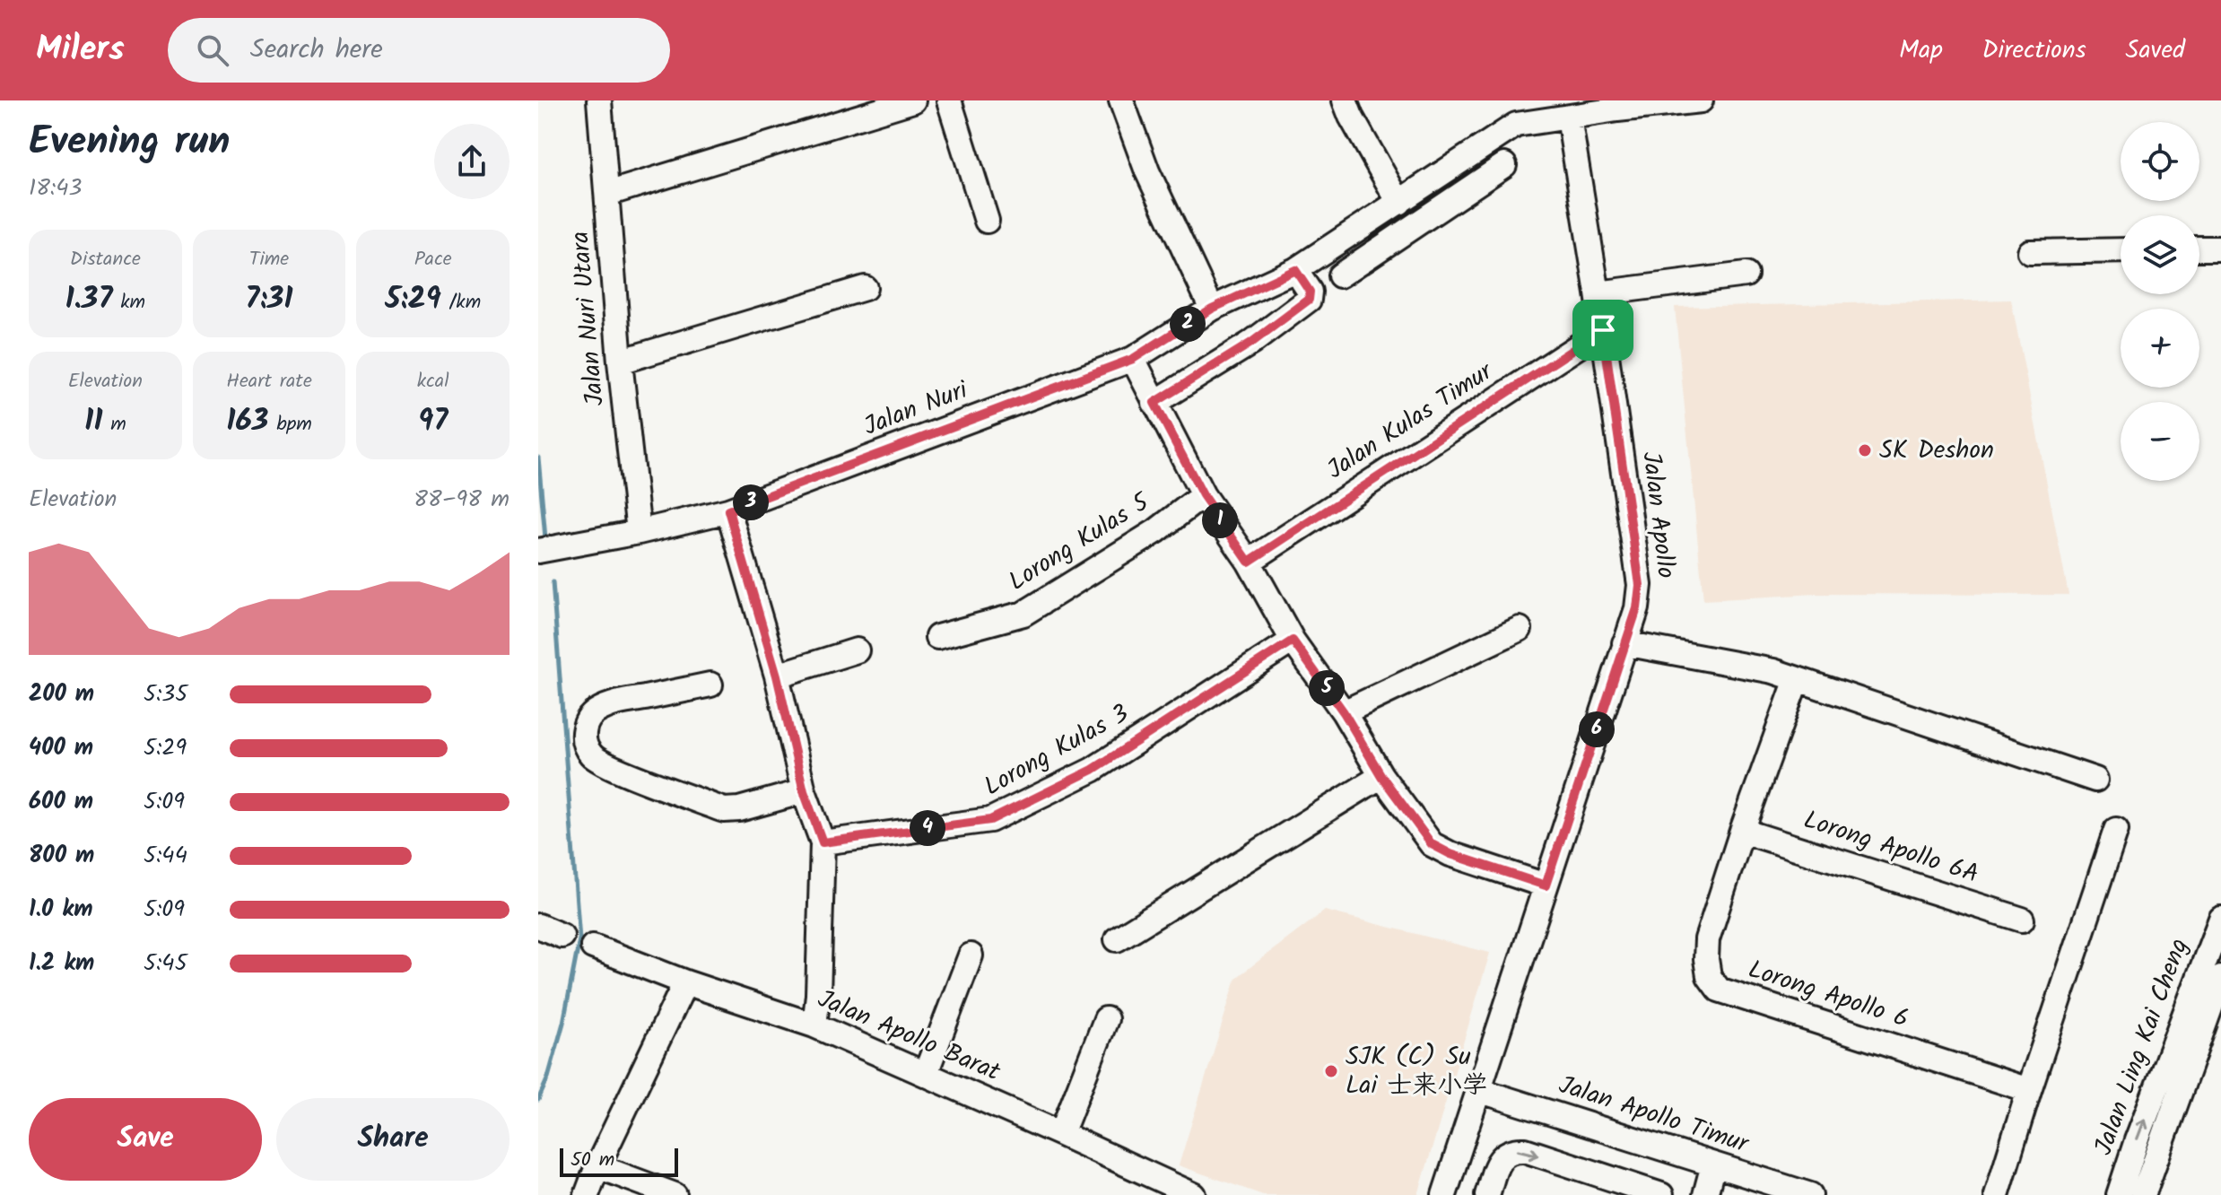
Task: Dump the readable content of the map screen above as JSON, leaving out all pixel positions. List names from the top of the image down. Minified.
{"streets":{"street":["Jalan Nuri Utara","Jalan Nuri","Jalan Kulas Timur","Jalan Apollo","Lorong Kulas 5","Lorong Kulas 3","Lorong Apollo 6A","Lorong Apollo 6","Jalan Apollo Barat","Jalan Ling Kai Cheng","Jalan Apollo Timur"]},"crossings":[["Jalan Nuri Utara","Jalan Nuri"],["Jalan Nuri","Jalan Apollo"],["Jalan Kulas Timur","Jalan Apollo"],["Jalan Apollo","Jalan Apollo Timur"],["Lorong Apollo 6A","Lorong Apollo 6"]],"places":["SK Deshon","SJK (C) Su Lai 士来小学"],"scale_bar":"50 m","page":{"header":"Milers","search":"Search here","nav":["Map","Directions","Saved"],"heading":["Evening run","18:43"],"map_buttons":["+","−"],"stats":[["Distance","1.37 km"],["Time","7:31"],["Pace","5:29 /km"],["Elevation","11 m"],["Heart rate","163 bpm"],["kcal","97"]],"pins":["2","3","1","5","6","4"],"chart":["Elevation","88–98 m"],"list":[{"name":"200 m","note":"5:35"},{"name":"400 m","note":"5:29"},{"name":"600 m","note":"5:09"},{"name":"800 m","note":"5:44"},{"name":"1.0 km","note":"5:09"},{"name":"1.2 km","note":"5:45"}],"buttons":["Save","Share"],"scale":"50 m"}}
